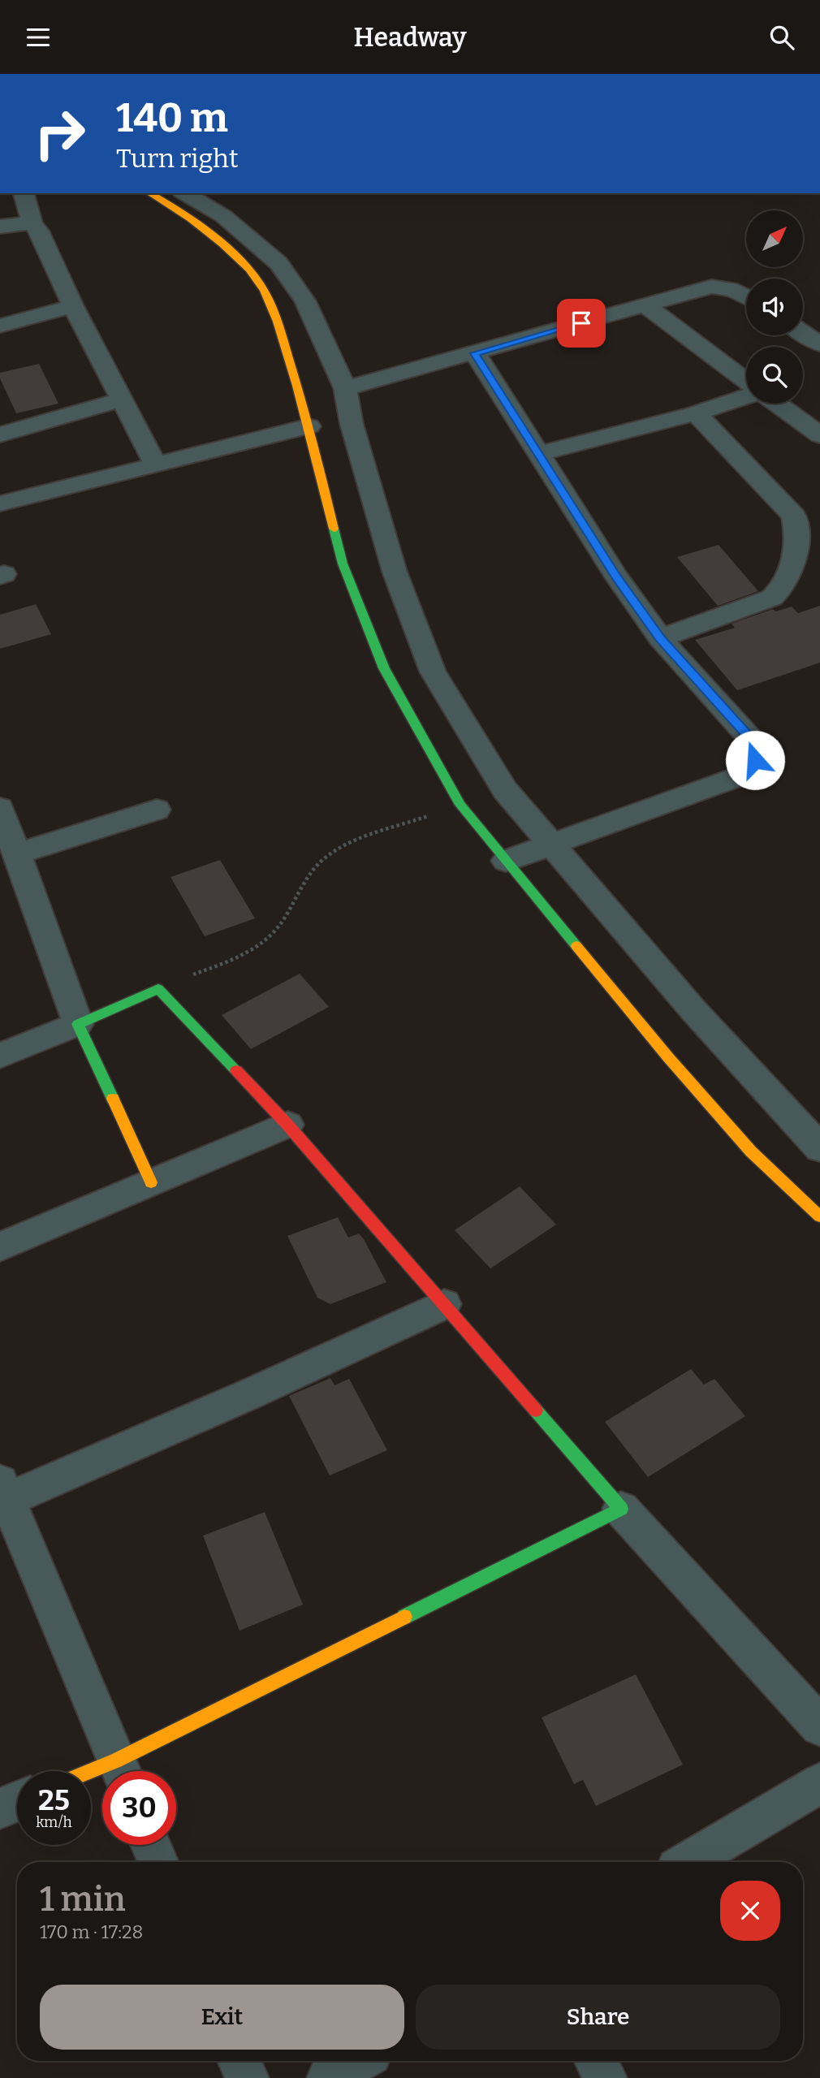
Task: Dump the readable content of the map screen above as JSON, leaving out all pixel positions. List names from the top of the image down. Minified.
{"north":"top right","page":{"header":"Headway","turn":["140 m","Turn right"],"speed":"25 km/h","limit":"30","heading":["1 min","170 m · 17:28"],"buttons":["Exit","Share"]}}
